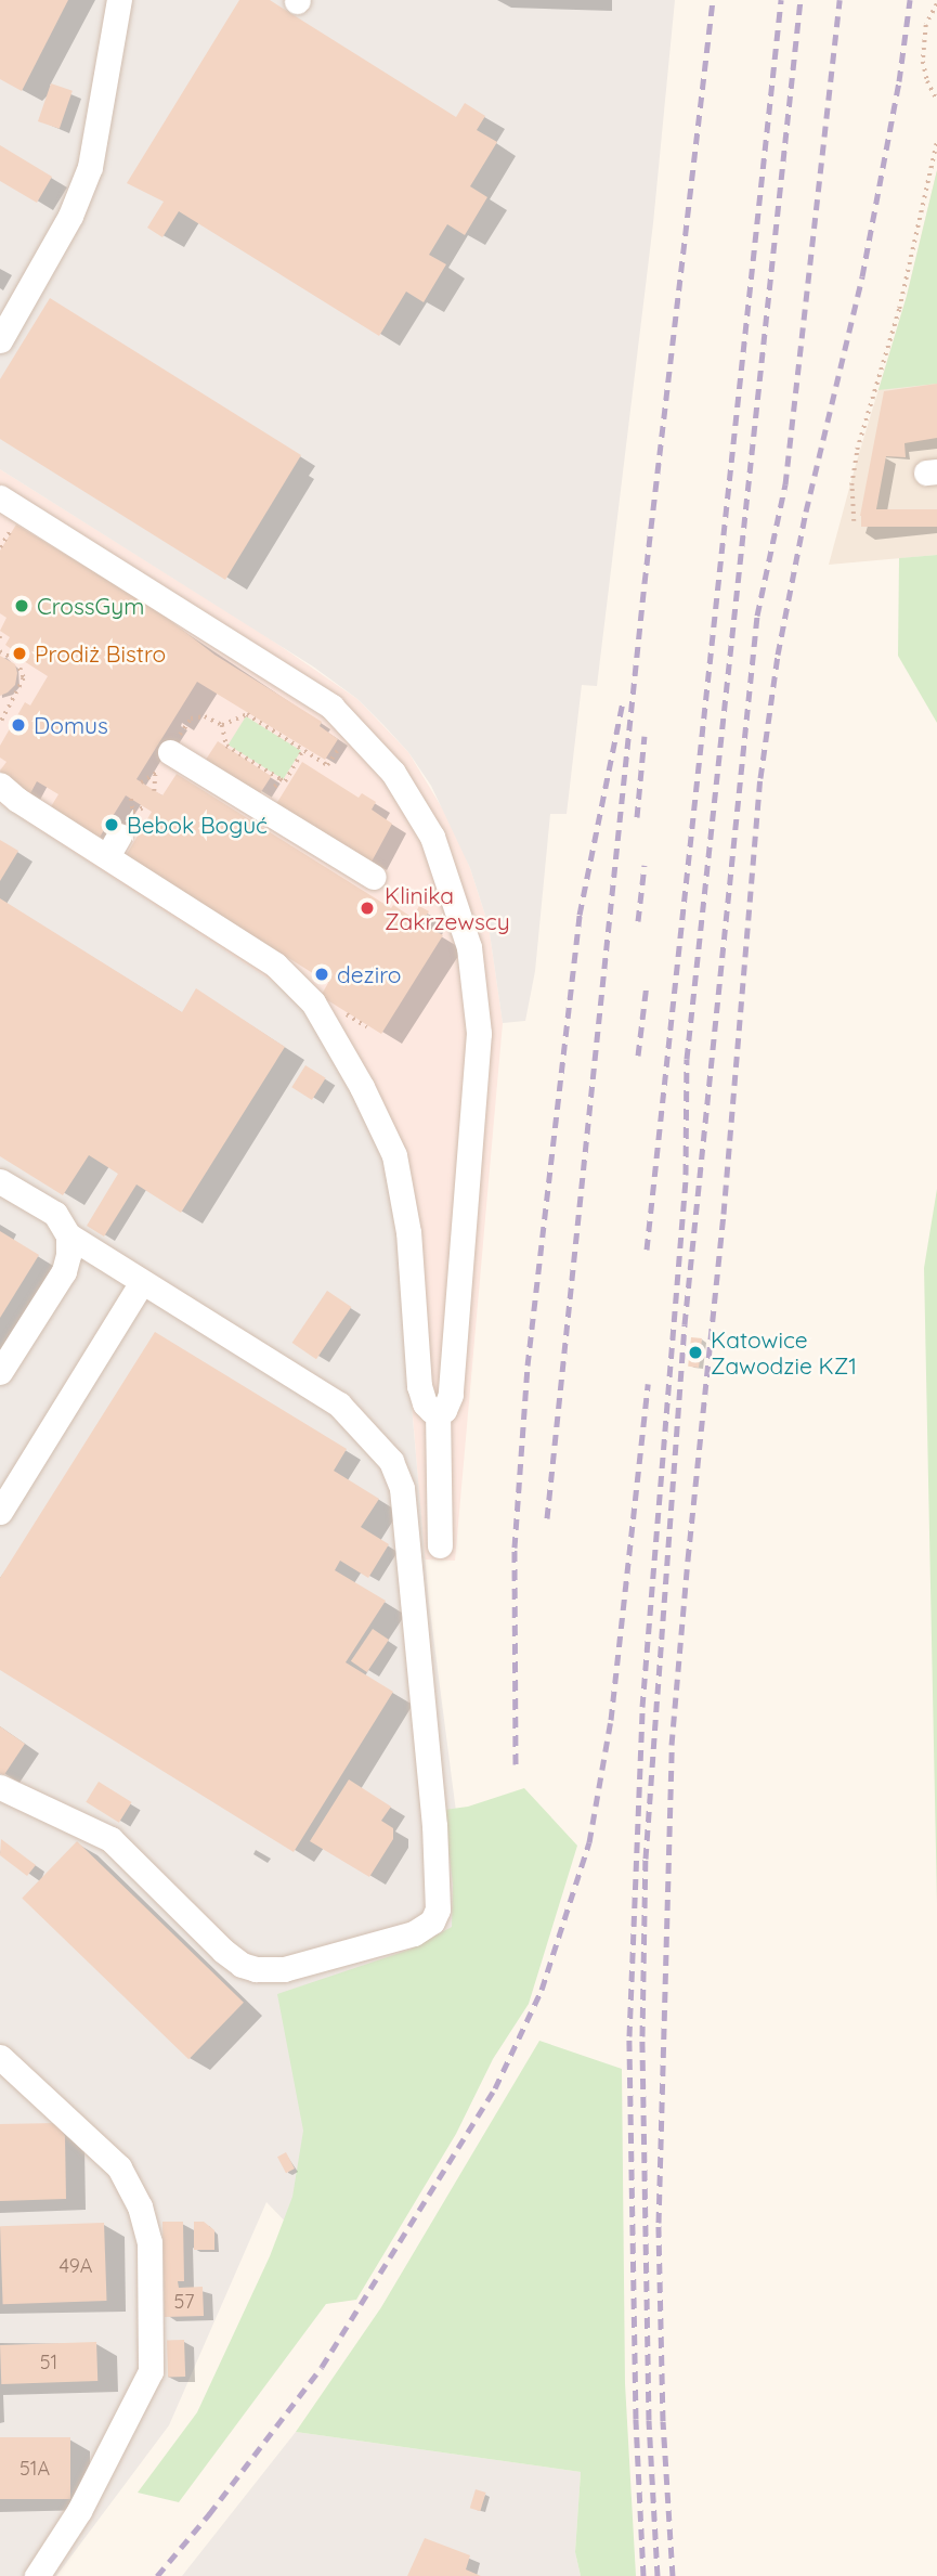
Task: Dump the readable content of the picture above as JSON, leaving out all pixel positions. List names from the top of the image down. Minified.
{"places":["CrossGym","Prodiż Bistro","Domus","Bebok Boguć","Klinika Zakrzewscy","deziro","Katowice Zawodzie KZ1"],"house_numbers":["49A","57","51","51A"]}
